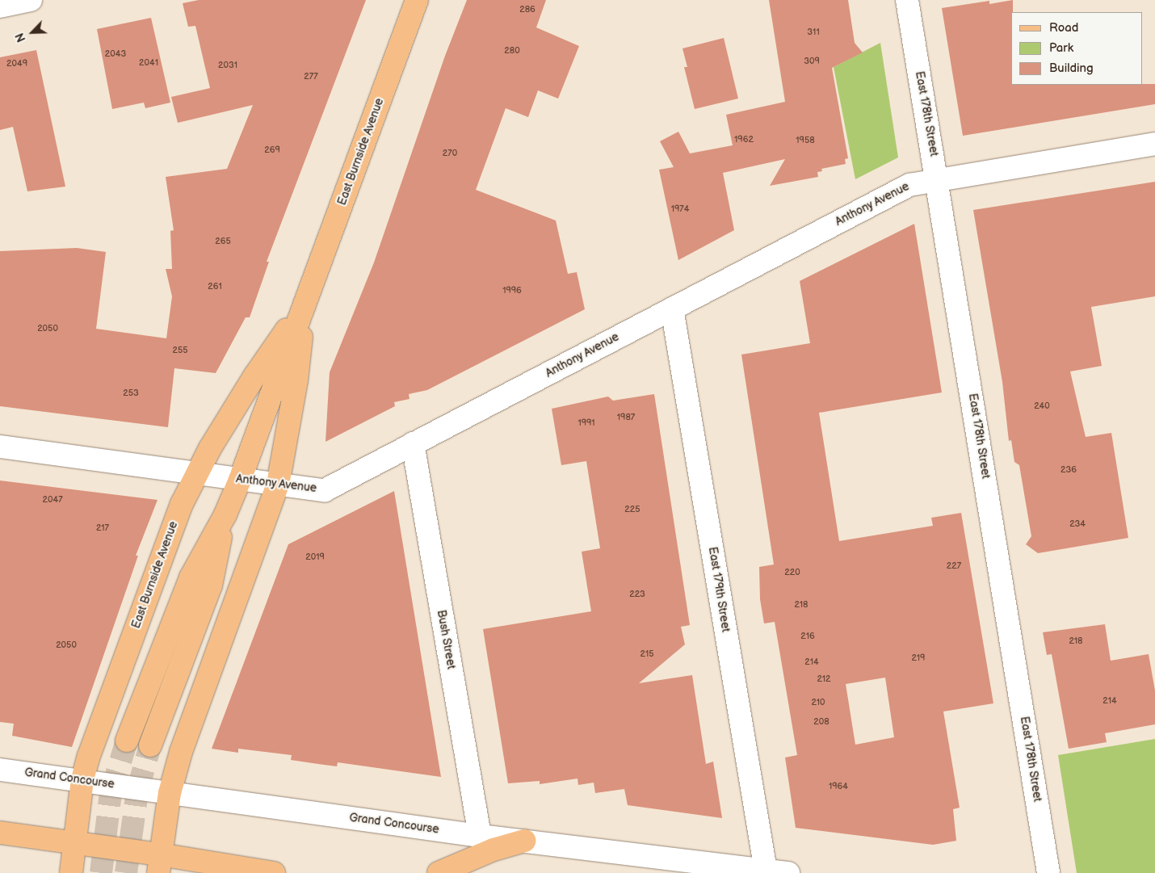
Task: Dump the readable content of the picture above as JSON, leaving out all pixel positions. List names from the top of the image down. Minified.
{"streets":{"main road":["East Burnside Avenue"],"street":["East 178th Street","Anthony Avenue","East 179th Street","Bush Street","Grand Concourse"]},"crossings":[["East 178th Street","Anthony Avenue"],["East Burnside Avenue","Anthony Avenue"],["East Burnside Avenue","Grand Concourse"],["Anthony Avenue","East 179th Street"],["Anthony Avenue","Bush Street"],["East 179th Street","Grand Concourse"],["Bush Street","Grand Concourse"]],"house_numbers":["286","311","280","2043","309","2041","2049","2031","277","1962","1958","269","270","1974","265","261","1996","2050","255","253","240","1987","1991","236","2047","225","234","217","2019","227","220","223","218","216","218","2050","215","219","214","212","214","210","208","1964"],"legend":["Road","Park","Building"],"north":"bottom left"}
